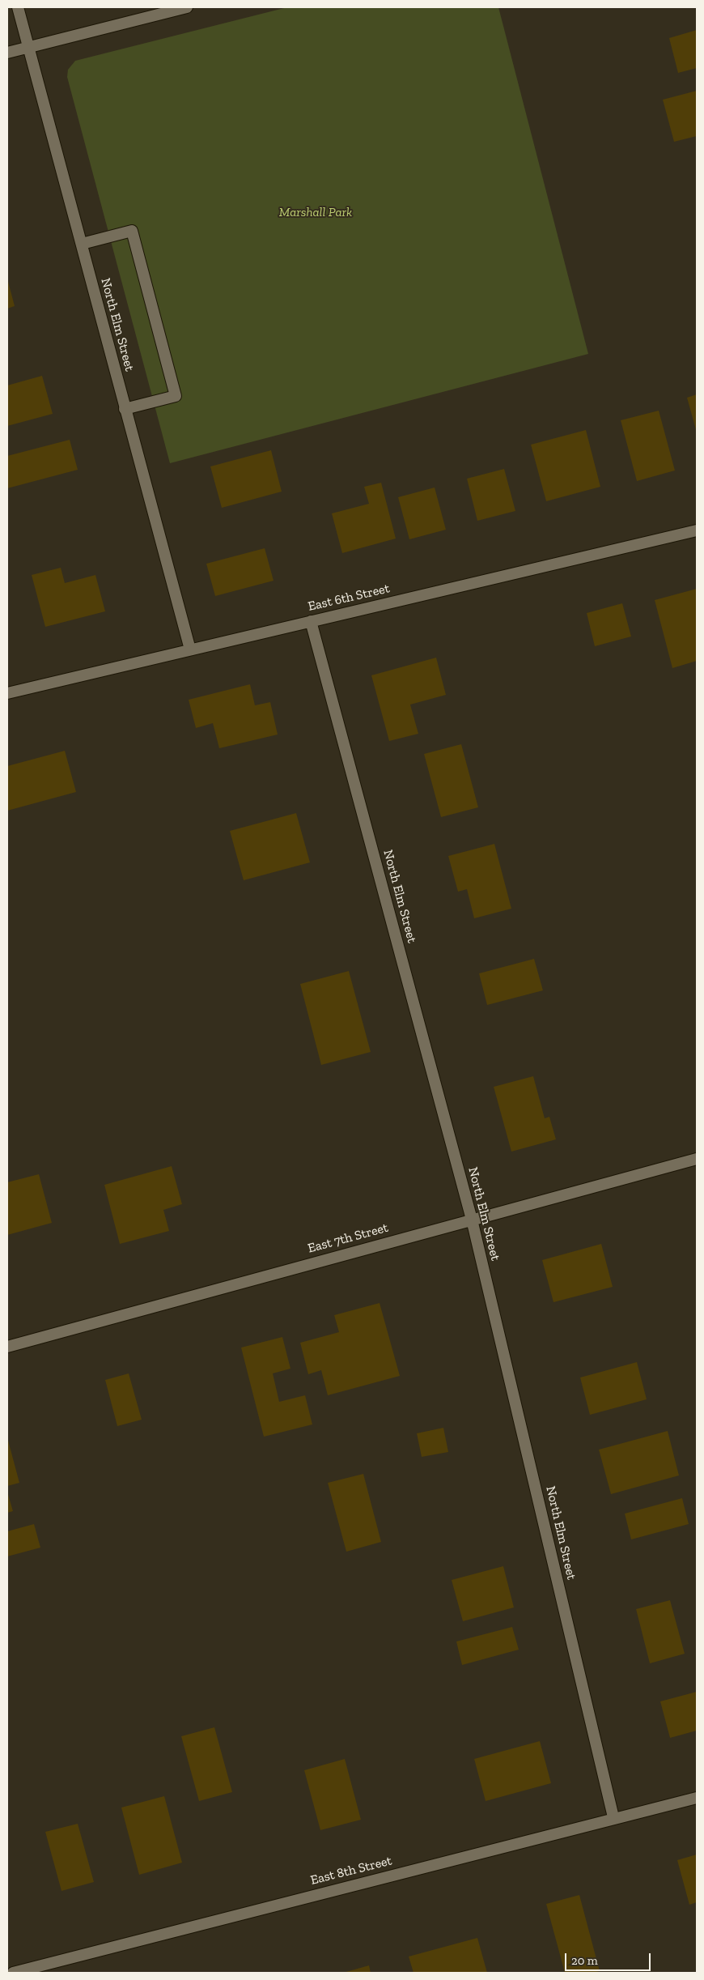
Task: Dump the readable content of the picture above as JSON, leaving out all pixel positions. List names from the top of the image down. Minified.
{"streets":{"street":["North Elm Street","East 6th Street","East 7th Street","East 8th Street"]},"crossings":[["North Elm Street","East 6th Street"],["North Elm Street","East 7th Street"],["North Elm Street","East 8th Street"]],"parks":["Marshall Park"],"scale_bar":"20 m"}
